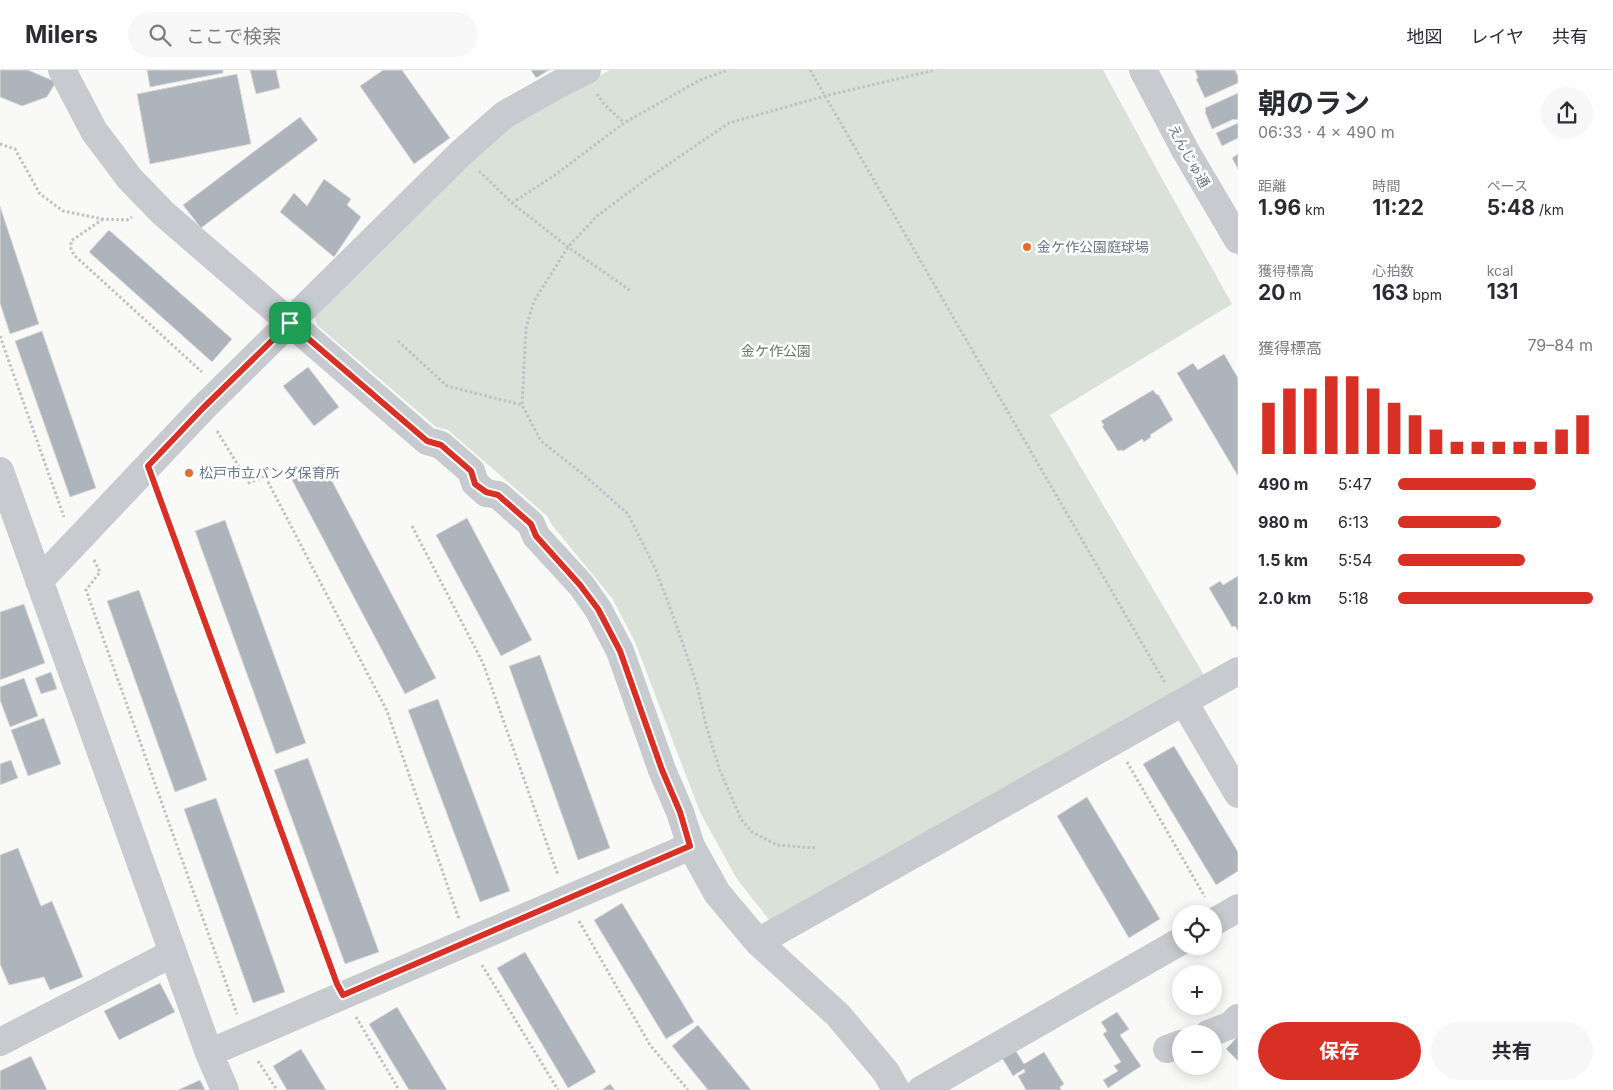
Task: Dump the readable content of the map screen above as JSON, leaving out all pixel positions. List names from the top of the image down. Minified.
{"streets":{"street":["えんじゅ通"]},"parks":["金ケ作公園"],"places":["金ケ作公園庭球場","松戸市立パンダ保育所"],"page":{"header":"Milers","search":"ここで検索","nav":["地図","レイヤ","共有"],"heading":["朝のラン","06:33 · 4 × 490 m"],"stats":[["距離","1.96 km"],["時間","11:22"],["ペース","5:48 /km"],["獲得標高","20 m"],["心拍数","163 bpm"],["kcal","131"]],"chart":["獲得標高","79–84 m"],"list":[{"name":"490 m","note":"5:47"},{"name":"980 m","note":"6:13"},{"name":"1.5 km","note":"5:54"},{"name":"2.0 km","note":"5:18"}],"map_buttons":["+","−"],"buttons":["保存","共有"]}}
